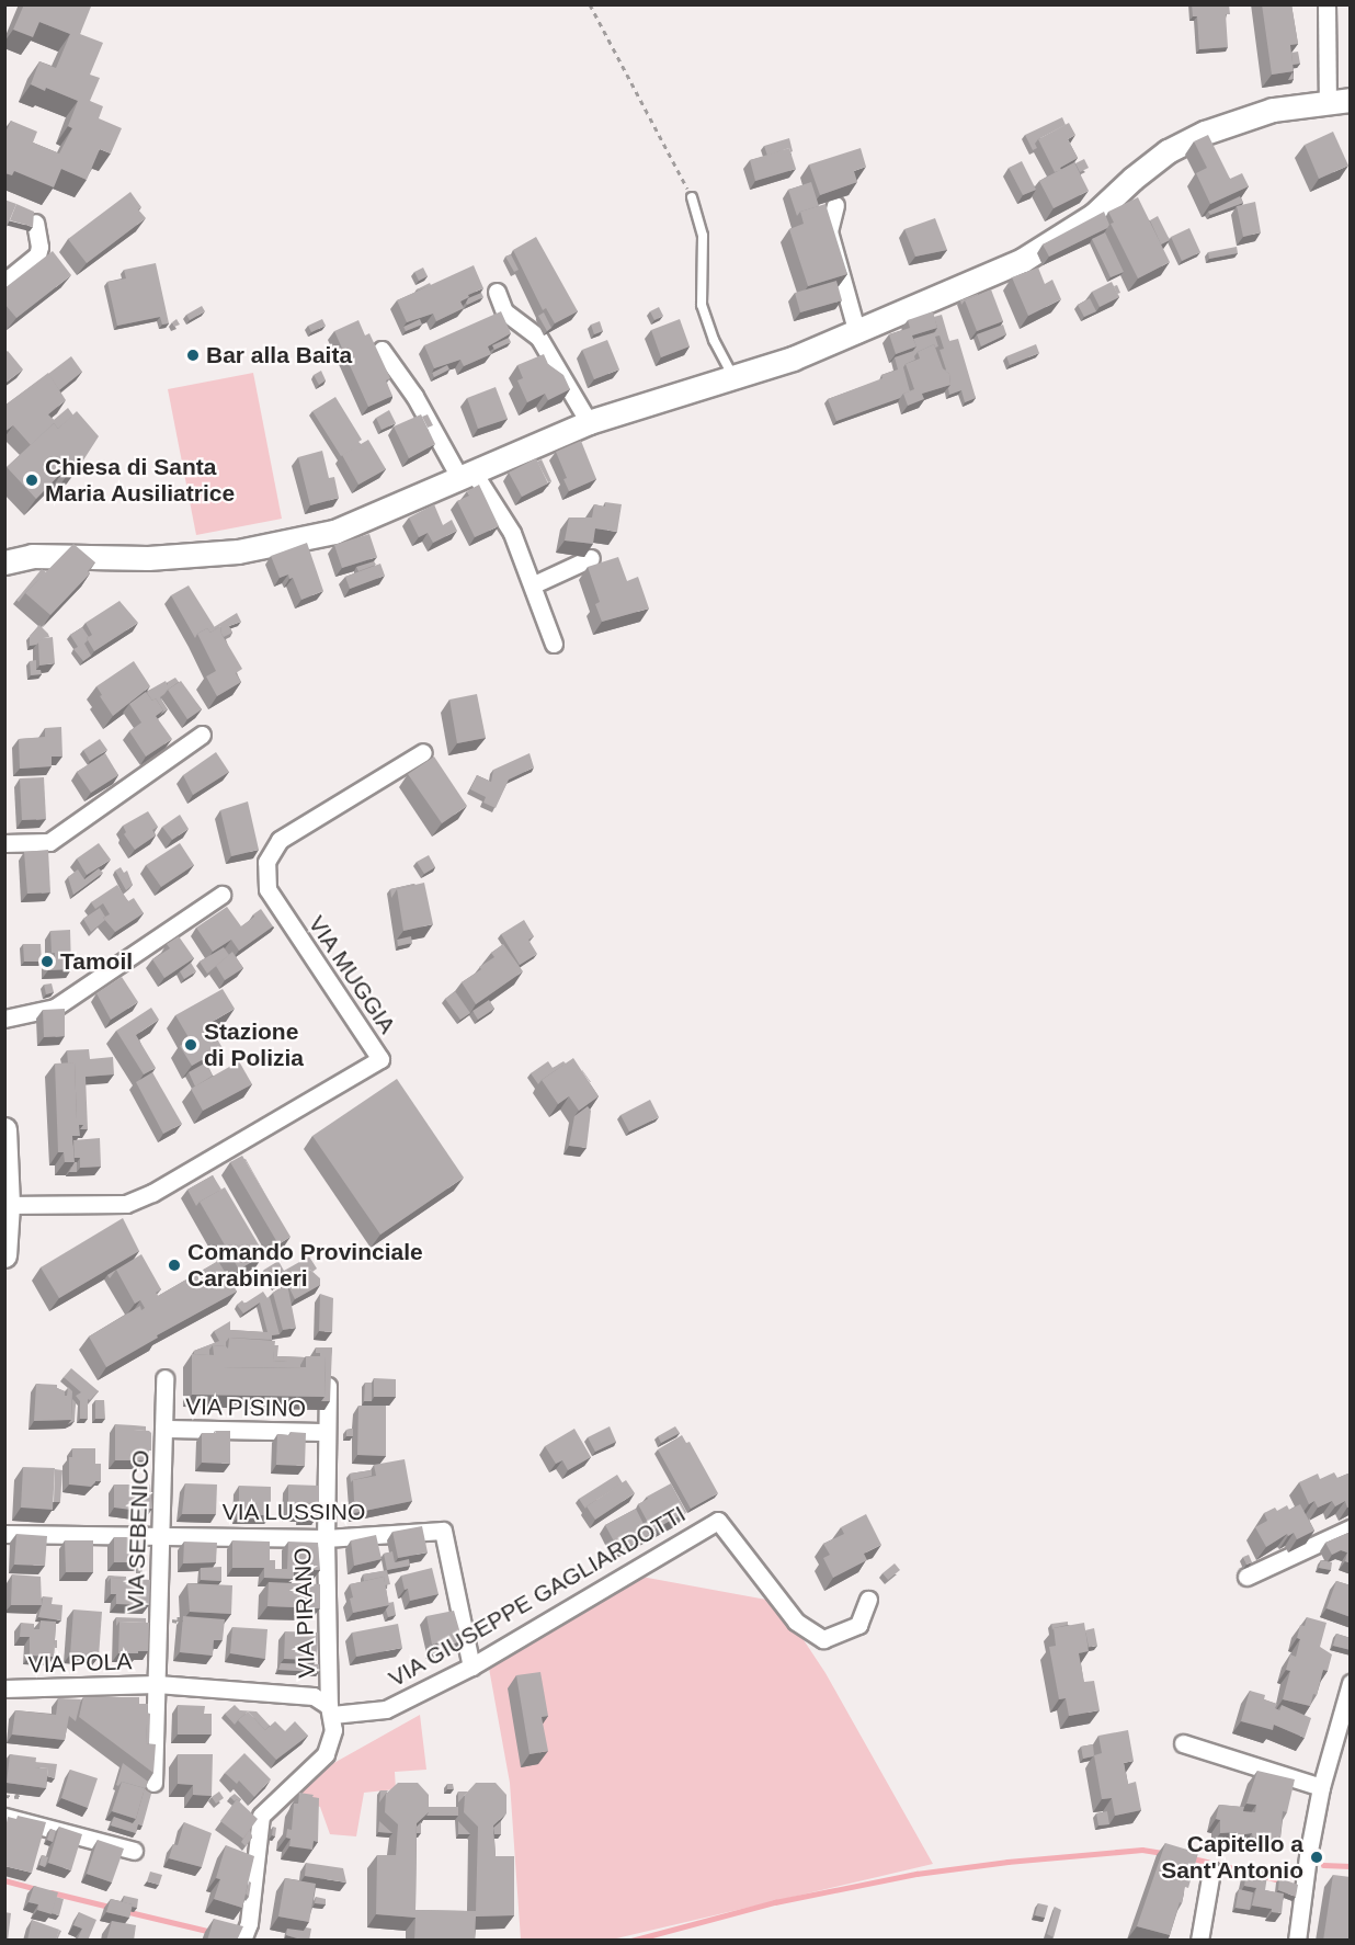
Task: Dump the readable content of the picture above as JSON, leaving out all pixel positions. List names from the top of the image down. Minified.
{"streets":{"street":["VIA MUGGIA","VIA PISINO","VIA LUSSINO","VIA SEBENICO","VIA GIUSEPPE GAGLIARDOTTI","VIA PIRANO","VIA POLA"]},"crossings":[["VIA PISINO","VIA SEBENICO"],["VIA PISINO","VIA PIRANO"],["VIA LUSSINO","VIA SEBENICO"],["VIA LUSSINO","VIA GIUSEPPE GAGLIARDOTTI"],["VIA LUSSINO","VIA PIRANO"],["VIA SEBENICO","VIA POLA"],["VIA GIUSEPPE GAGLIARDOTTI","VIA PIRANO"],["VIA GIUSEPPE GAGLIARDOTTI","VIA POLA"],["VIA PIRANO","VIA POLA"]],"places":["Bar alla Baita","Chiesa di Santa Maria Ausiliatrice","Tamoil","Stazione di Polizia","Comando Provinciale Carabinieri","Capitello a Sant'Antonio"]}
